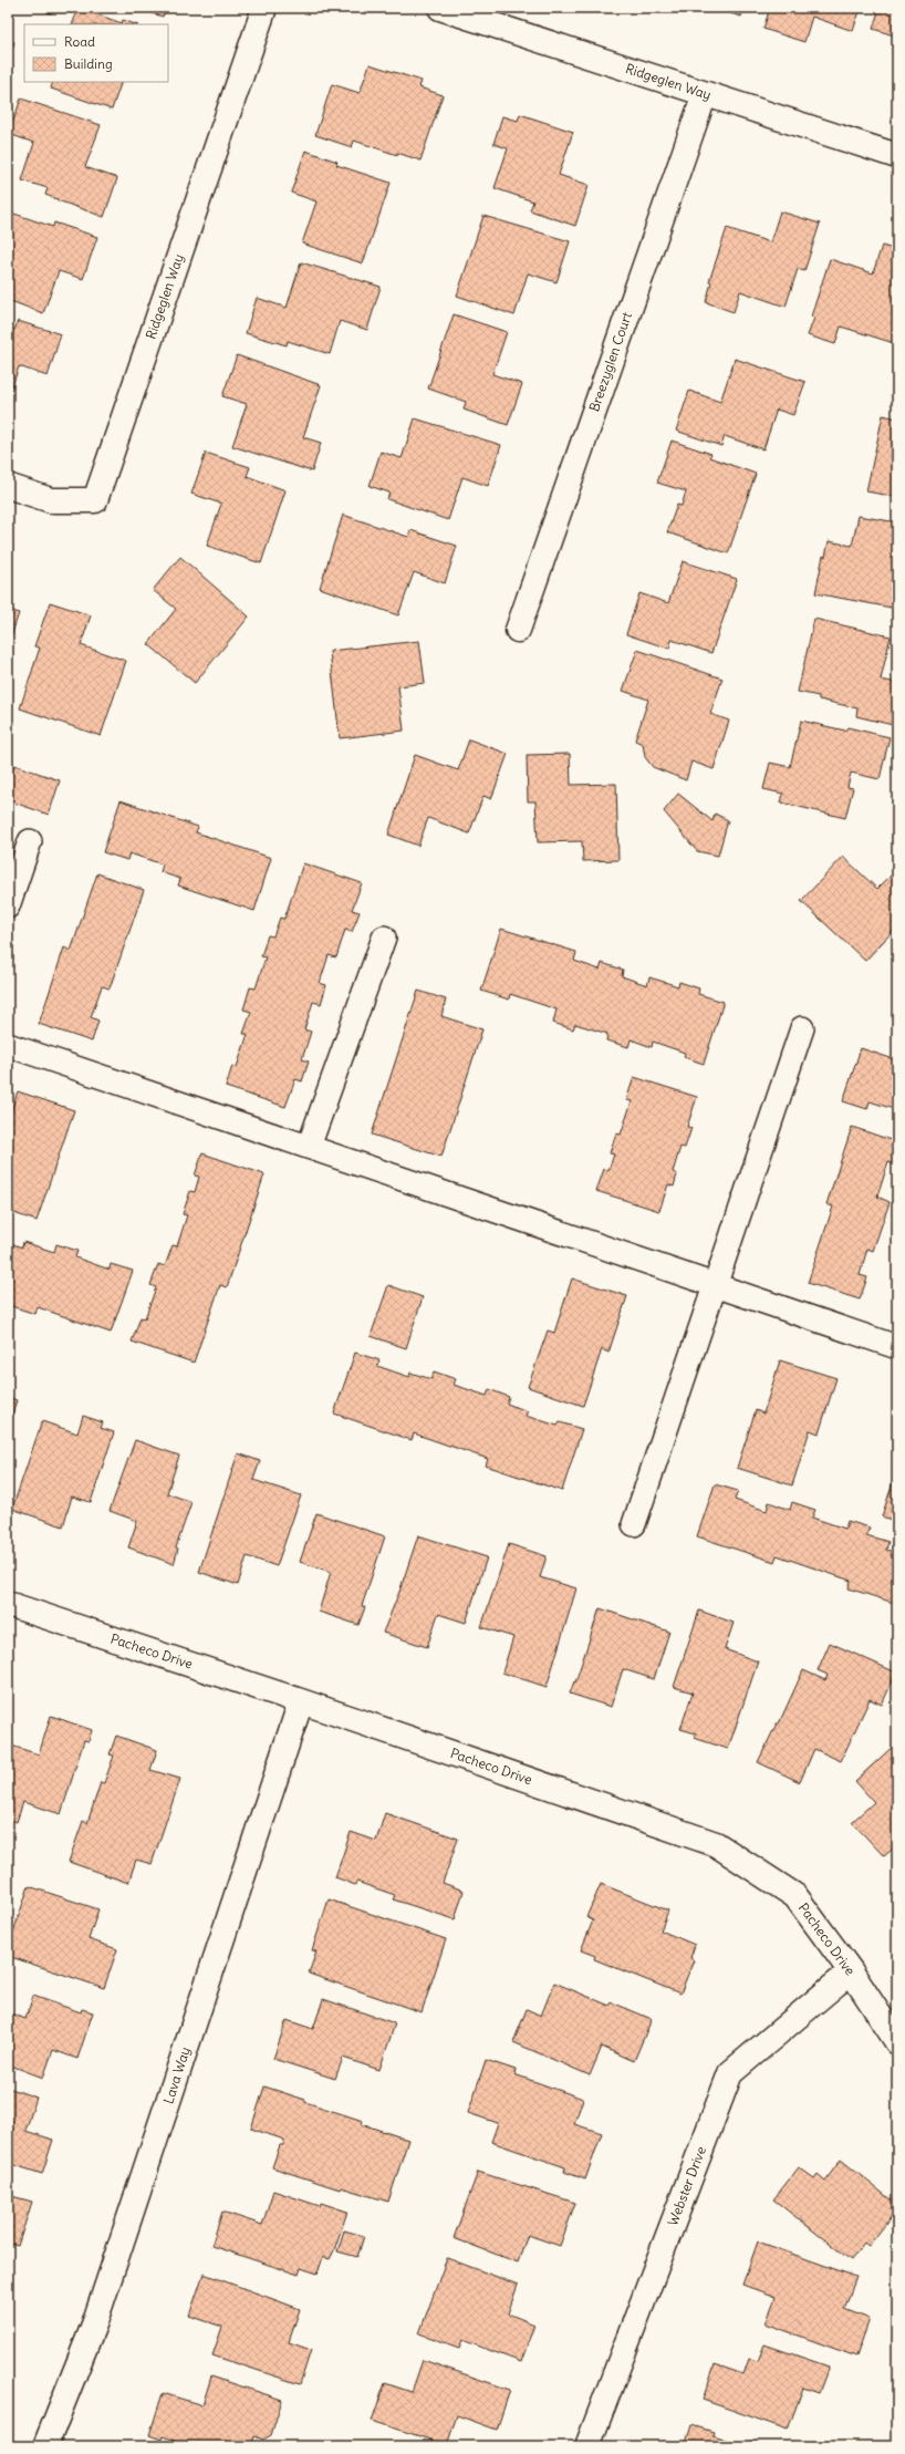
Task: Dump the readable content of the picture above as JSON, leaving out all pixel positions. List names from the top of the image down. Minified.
{"streets":{"street":["Ridgeglen Way","Breezyglen Court","Pacheco Drive","Lava Way","Webster Drive"]},"crossings":[["Ridgeglen Way","Breezyglen Court"],["Pacheco Drive","Lava Way"],["Pacheco Drive","Webster Drive"]],"legend":["Road","Building"]}
